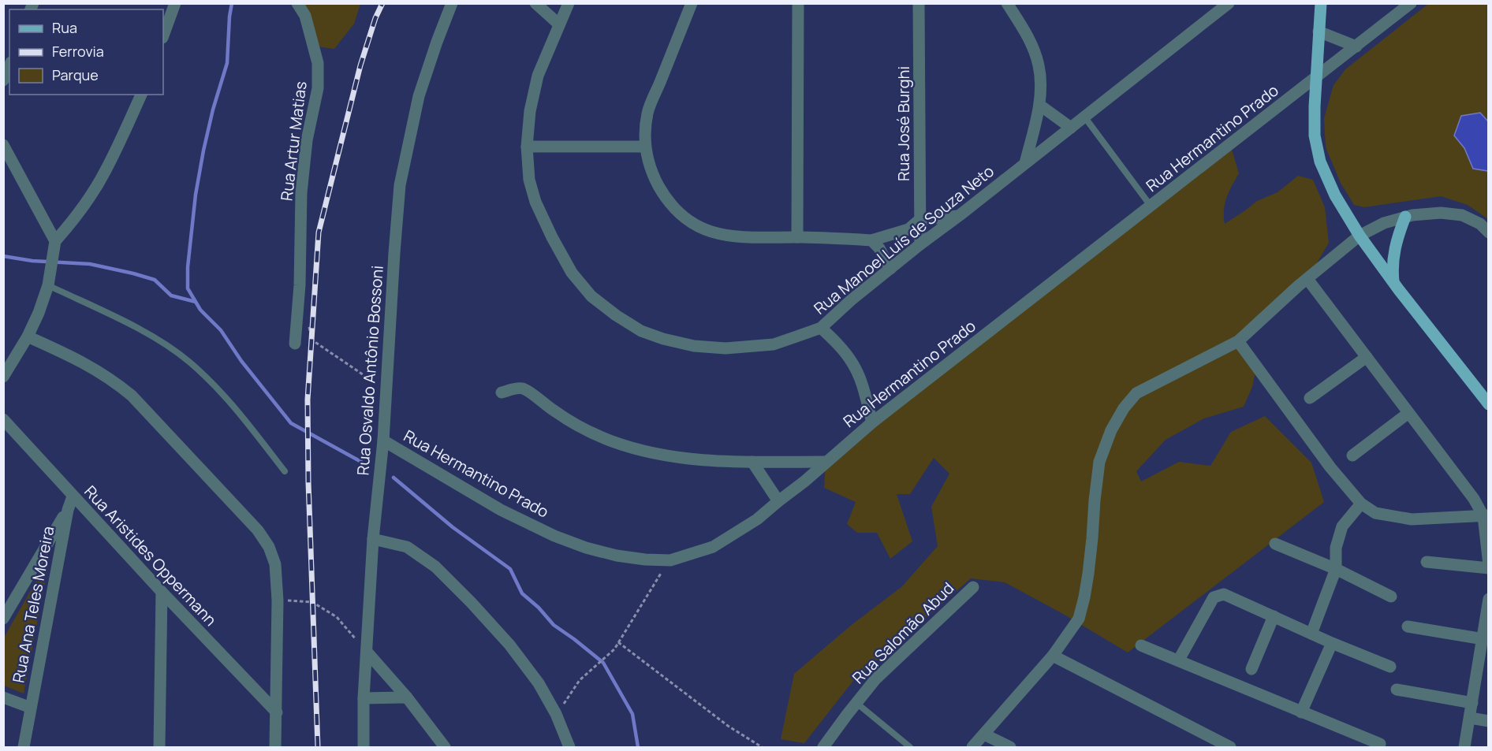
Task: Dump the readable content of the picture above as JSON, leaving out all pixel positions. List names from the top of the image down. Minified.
{"streets":{"street":["Rua José Burghi","Rua Hermantino Prado","Rua Artur Matias","Rua Manoel Luís de Souza Neto","Rua Osvaldo Antônio Bossoni","Rua Aristides Oppermann","Rua Ana Teles Moreira","Rua Salomão Abud"]},"crossings":[["Rua José Burghi","Rua Manoel Luís de Souza Neto"],["Rua Hermantino Prado","Rua Osvaldo Antônio Bossoni"],["Rua Aristides Oppermann","Rua Ana Teles Moreira"]],"legend":["Rua","Ferrovia","Parque"]}
